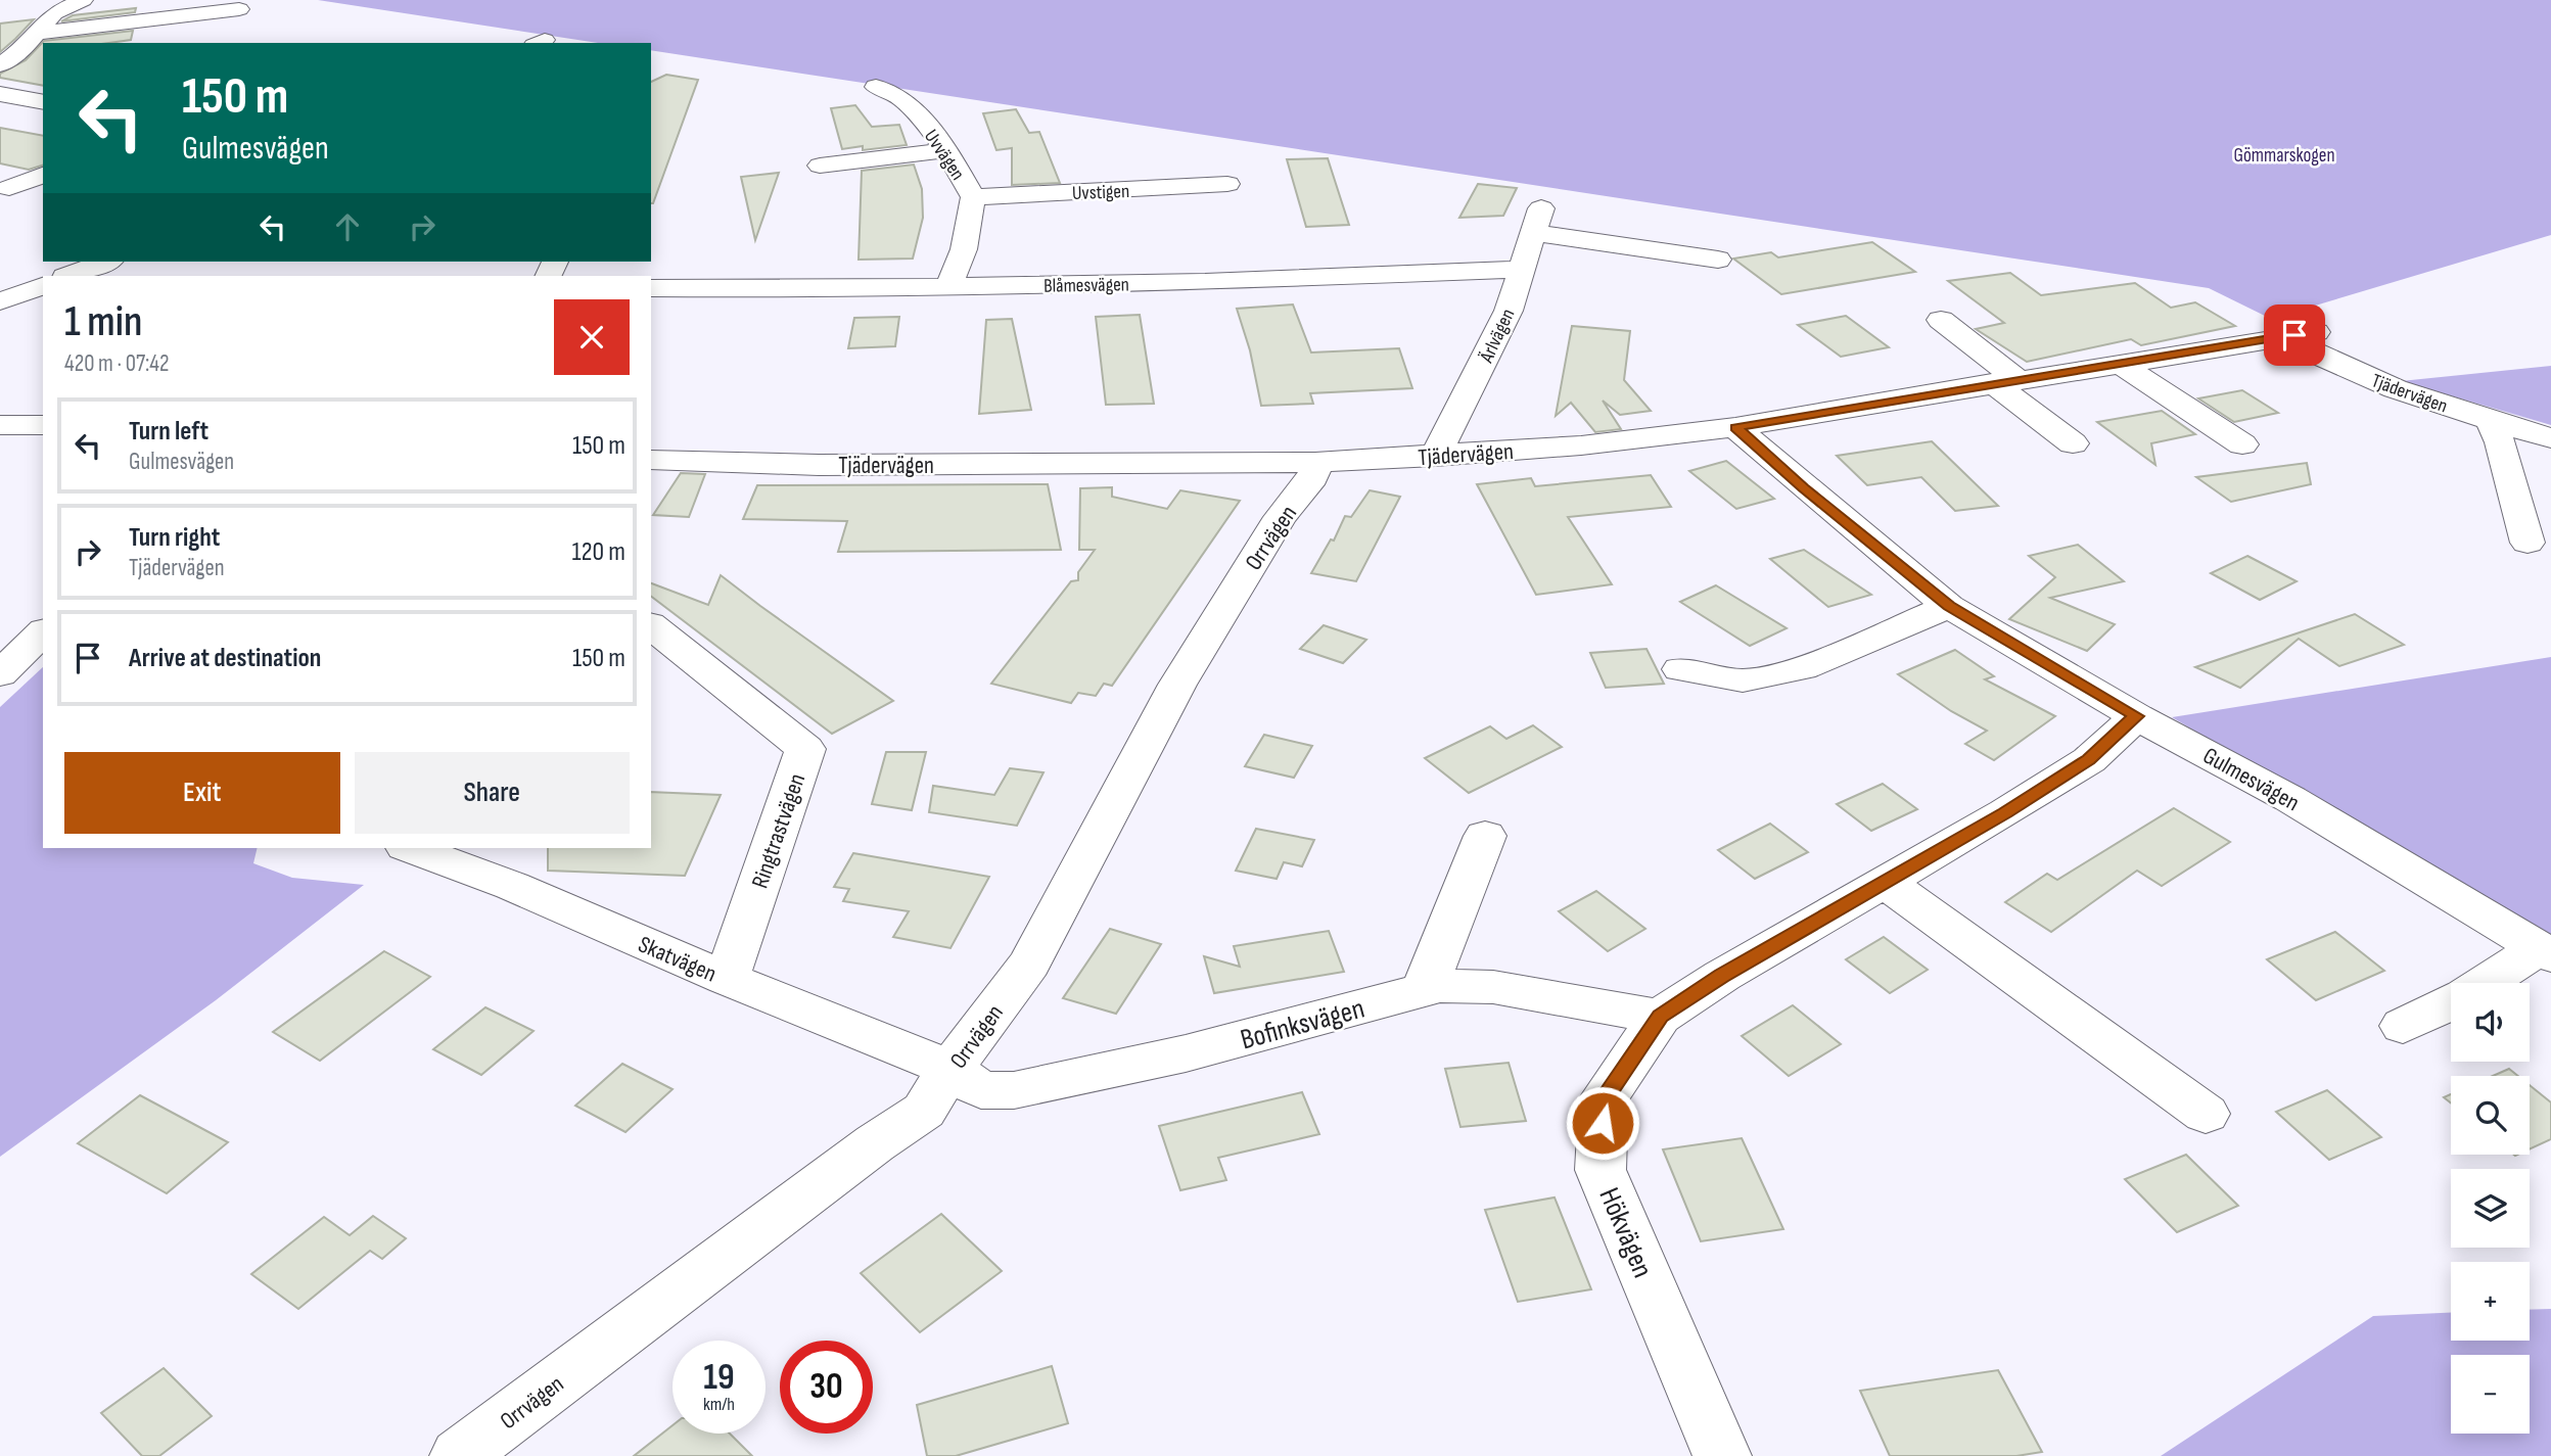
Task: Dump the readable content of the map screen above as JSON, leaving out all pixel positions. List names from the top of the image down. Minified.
{"streets":{"street":["Uvvägen","Uvstigen","Blåmesvägen","Ärlvägen","Tjädervägen","Orrvägen","Gulmesvägen","Ringtrastvägen","Skatvägen","Bofinksvägen","Hökvägen"]},"crossings":[["Uvvägen","Uvstigen"],["Uvvägen","Blåmesvägen"],["Blåmesvägen","Ärlvägen"],["Ärlvägen","Tjädervägen"],["Tjädervägen","Orrvägen"],["Tjädervägen","Gulmesvägen"],["Orrvägen","Skatvägen"],["Orrvägen","Bofinksvägen"],["Gulmesvägen","Hökvägen"],["Ringtrastvägen","Skatvägen"],["Skatvägen","Bofinksvägen"],["Bofinksvägen","Hökvägen"]],"parks":["Gömmarskogen"],"page":{"turn":["150 m","Gulmesvägen"],"heading":["1 min","420 m · 07:42"],"list":[{"name":"Turn left","note":"Gulmesvägen","value":"150 m"},{"name":"Turn right","note":"Tjädervägen","value":"120 m"},{"name":"Arrive at destination","value":"150 m"}],"buttons":["Exit","Share"],"map_buttons":["+","−"],"speed":"19 km/h","limit":"30"}}
